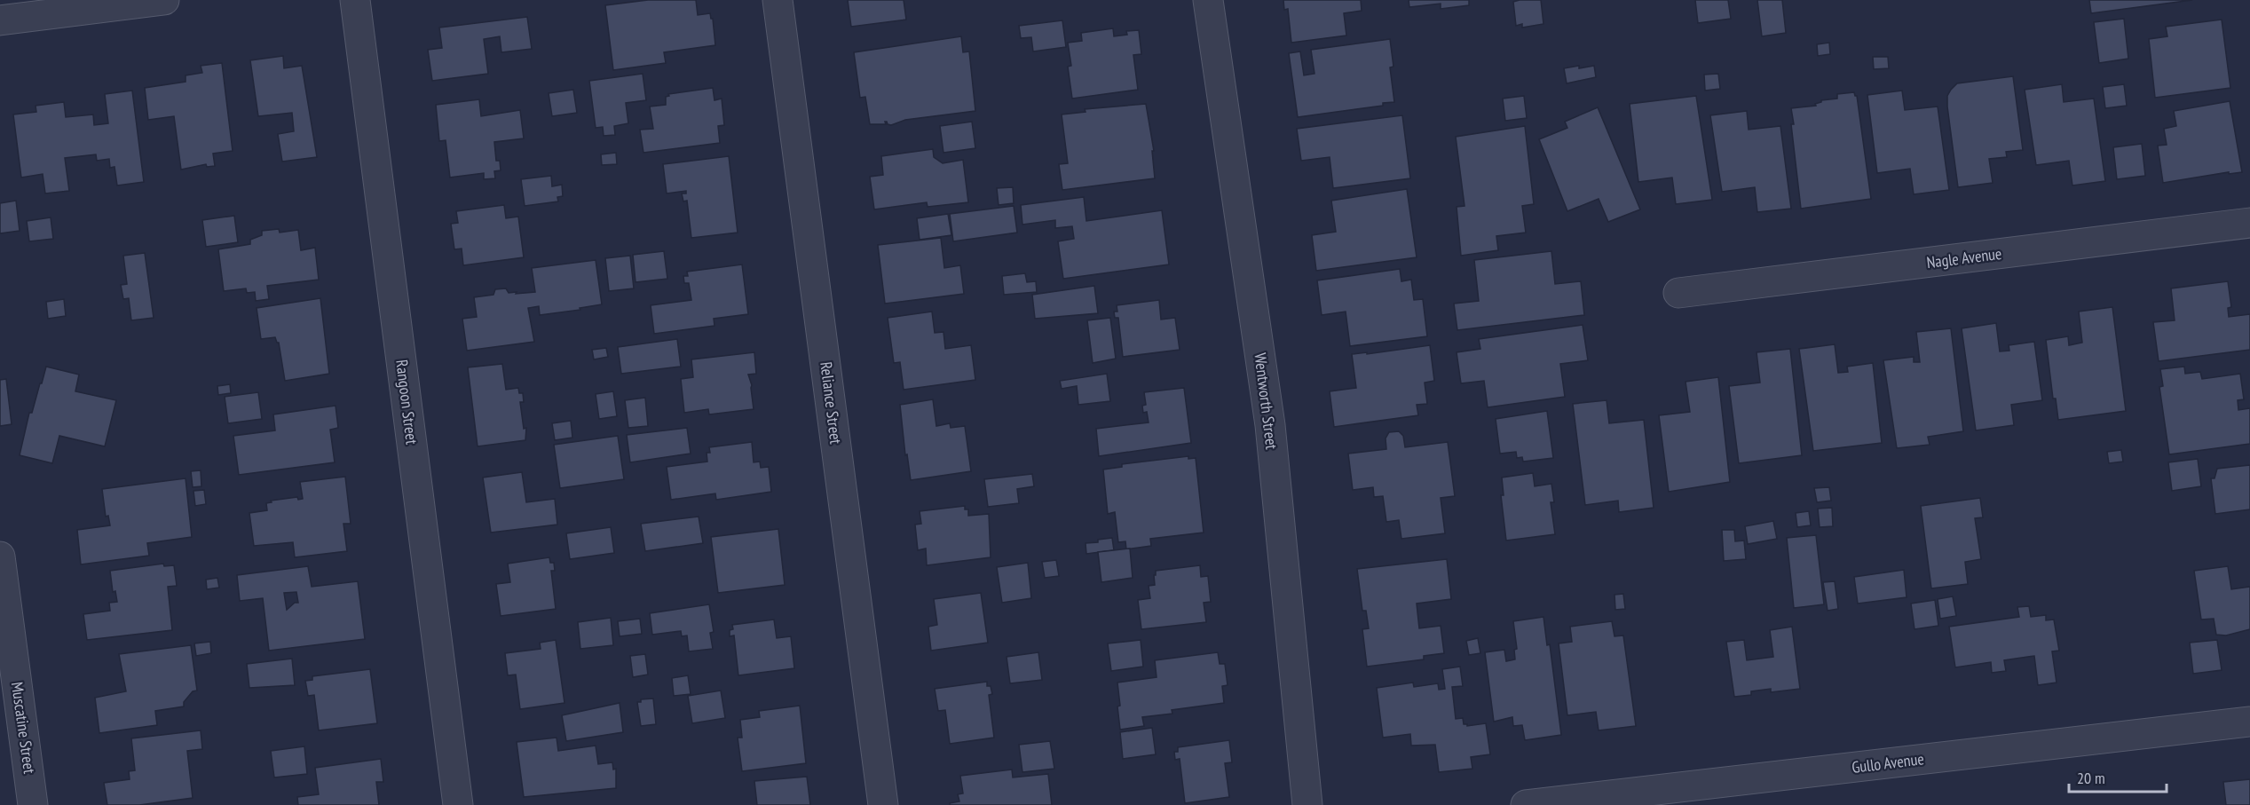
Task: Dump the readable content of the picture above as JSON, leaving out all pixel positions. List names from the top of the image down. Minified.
{"streets":{"street":["Nagle Avenue","Wentworth Street","Rangoon Street","Reliance Street","Muscatine Street","Gullo Avenue"]},"scale_bar":"20 m"}
